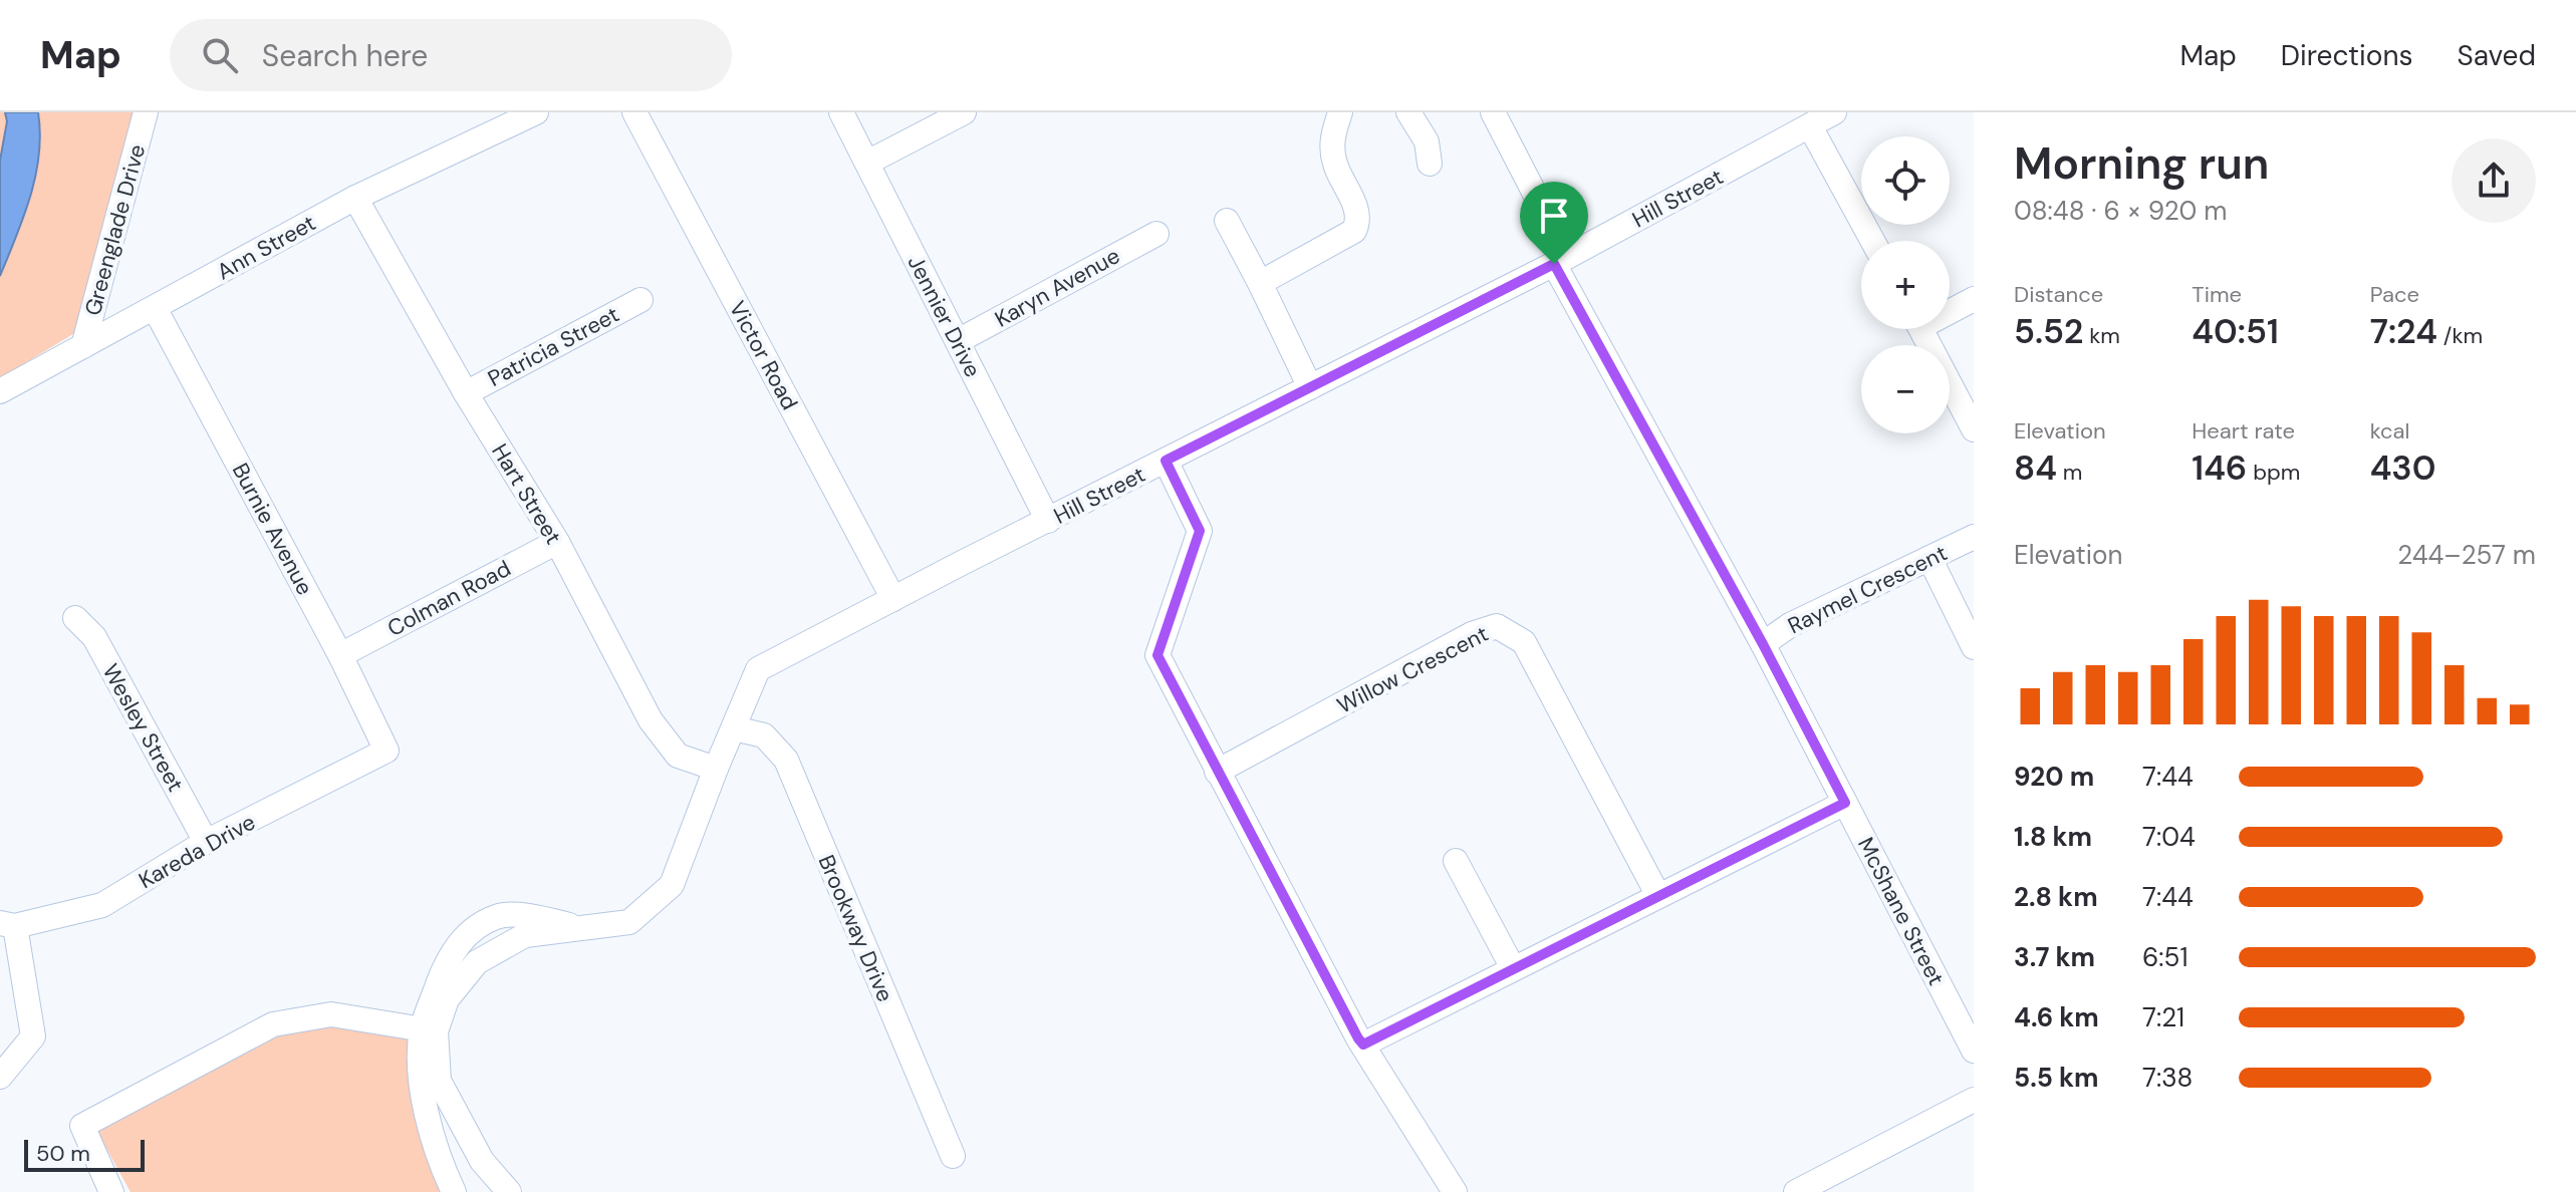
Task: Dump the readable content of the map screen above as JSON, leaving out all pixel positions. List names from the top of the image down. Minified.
{"streets":{"street":["Hill Street","Greenglade Drive","Ann Street","Karyn Avenue","Jennier Drive","Patricia Street","Victor Road","Hart Street","Burnie Avenue","Raymel Crescent","Colman Road","Willow Crescent","Wesley Street","Kareda Drive","McShane Street","Brookway Drive"]},"crossings":[["Hill Street","Jennier Drive"],["Hill Street","Victor Road"],["Hill Street","Hart Street"],["Hill Street","McShane Street"],["Hill Street","Brookway Drive"],["Greenglade Drive","Ann Street"],["Ann Street","Hart Street"],["Ann Street","Burnie Avenue"],["Karyn Avenue","Jennier Drive"],["Patricia Street","Hart Street"],["Hart Street","Colman Road"],["Burnie Avenue","Colman Road"],["Burnie Avenue","Kareda Drive"],["Raymel Crescent","McShane Street"],["Wesley Street","Kareda Drive"]],"scale_bar":"50 m","page":{"header":"Map","search":"Search here","nav":["Map","Directions","Saved"],"heading":["Morning run","08:48 · 6 × 920 m"],"map_buttons":["+","−"],"stats":[["Distance","5.52 km"],["Time","40:51"],["Pace","7:24 /km"],["Elevation","84 m"],["Heart rate","146 bpm"],["kcal","430"]],"chart":["Elevation","244–257 m"],"list":[{"name":"920 m","note":"7:44"},{"name":"1.8 km","note":"7:04"},{"name":"2.8 km","note":"7:44"},{"name":"3.7 km","note":"6:51"},{"name":"4.6 km","note":"7:21"},{"name":"5.5 km","note":"7:38"}],"scale":"50 m"}}
